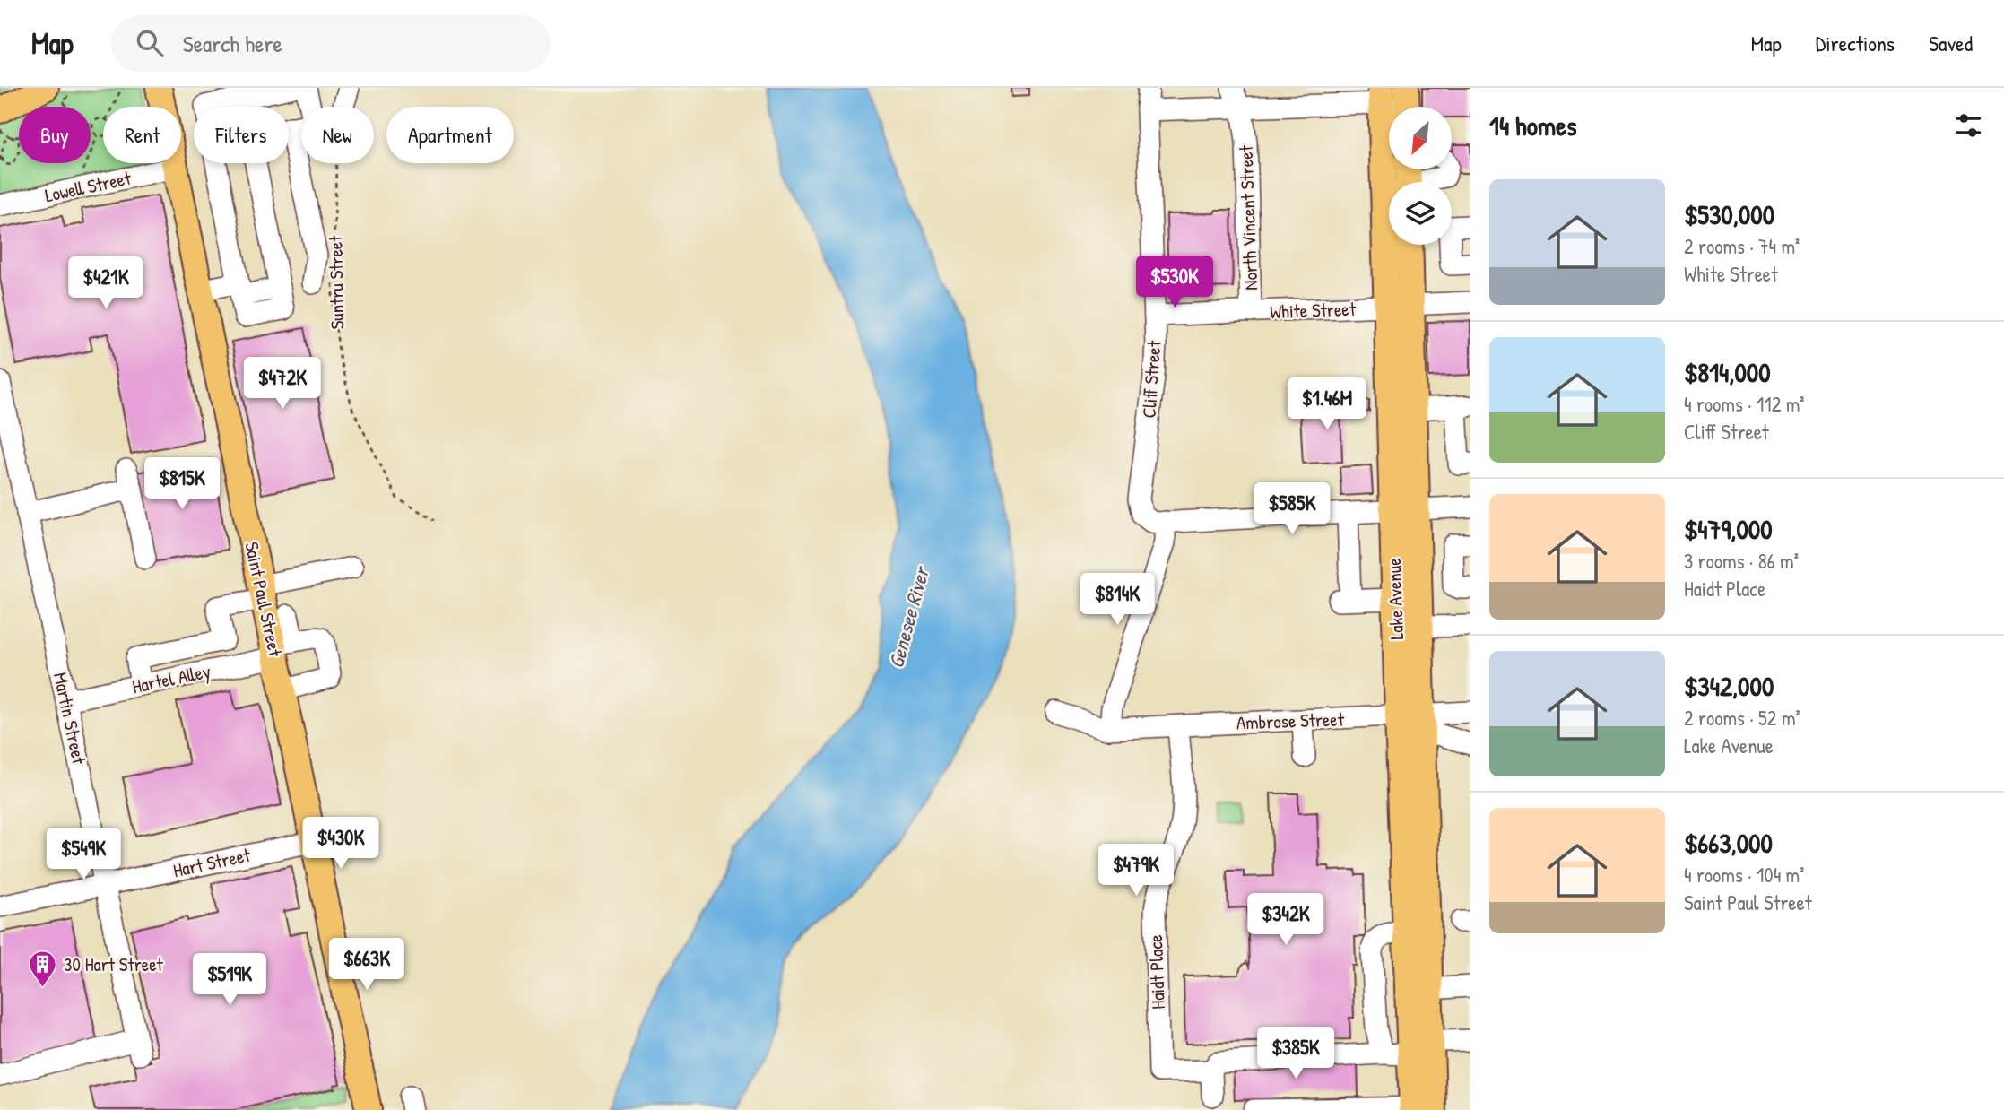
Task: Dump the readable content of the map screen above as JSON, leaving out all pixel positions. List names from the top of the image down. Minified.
{"streets":{"main road":["Saint Paul Street","Lake Avenue"],"street":["Lowell Street","North Vincent Street","White Street","Cliff Street","Hartel Alley","Martin Street","Ambrose Street","Hart Street","Haidt Place"],"path":["Suntru Street"]},"crossings":[["Lowell Street","Saint Paul Street"],["North Vincent Street","White Street"],["White Street","Cliff Street"],["White Street","Lake Avenue"],["Saint Paul Street","Hartel Alley"],["Saint Paul Street","Hart Street"],["Lake Avenue","Ambrose Street"],["Hartel Alley","Martin Street"],["Martin Street","Hart Street"],["Ambrose Street","Haidt Place"]],"water":["Genesee River"],"places":{"building":["30 Hart Street"]},"north":"bottom left","page":{"header":"Map","search":"Search here","nav":["Map","Directions","Saved"],"heading":"14 homes","chip":["Buy","Rent","Filters","New","Apartment"],"list":[{"name":"$530,000","note":"2 rooms · 74 m² · White Street"},{"name":"$814,000","note":"4 rooms · 112 m² · Cliff Street"},{"name":"$479,000","note":"3 rooms · 86 m² · Haidt Place"},{"name":"$342,000","note":"2 rooms · 52 m² · Lake Avenue"},{"name":"$663,000","note":"4 rooms · 104 m² · Saint Paul Street"}],"price":["$530K","$421K","$472K","$1.46M","$815K","$585K","$814K","$430K","$549K","$479K","$342K","$663K","$519K","$385K"]}}
